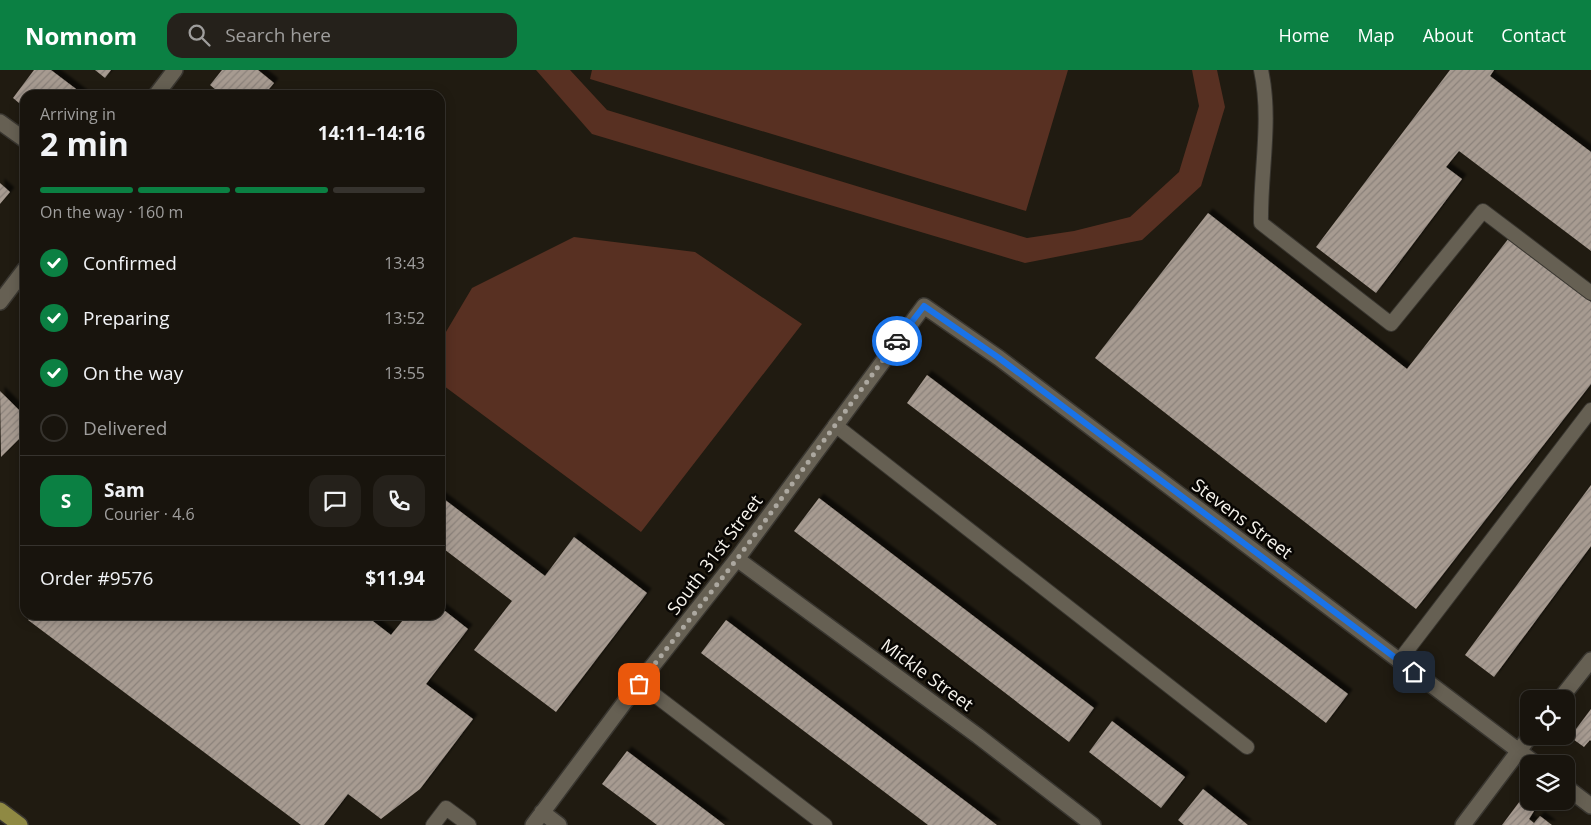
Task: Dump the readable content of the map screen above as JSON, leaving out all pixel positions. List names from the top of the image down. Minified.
{"streets":{"street":["Stevens Street","South 31st Street","Mickle Street"]},"crossings":[["Stevens Street","South 31st Street"],["South 31st Street","Mickle Street"]],"page":{"header":"Nomnom","search":"Search here","nav":["Home","Map","About","Contact"],"heading":["2 min","Arriving in","14:11–14:16"],"panel":["Sam","Courier · 4.6","Order #9576","$11.94"],"bar":"On the way · 160 m","list":[["Confirmed","13:43"],["Preparing","13:52"],["On the way","13:55"],"Delivered"],"round":"S"}}
